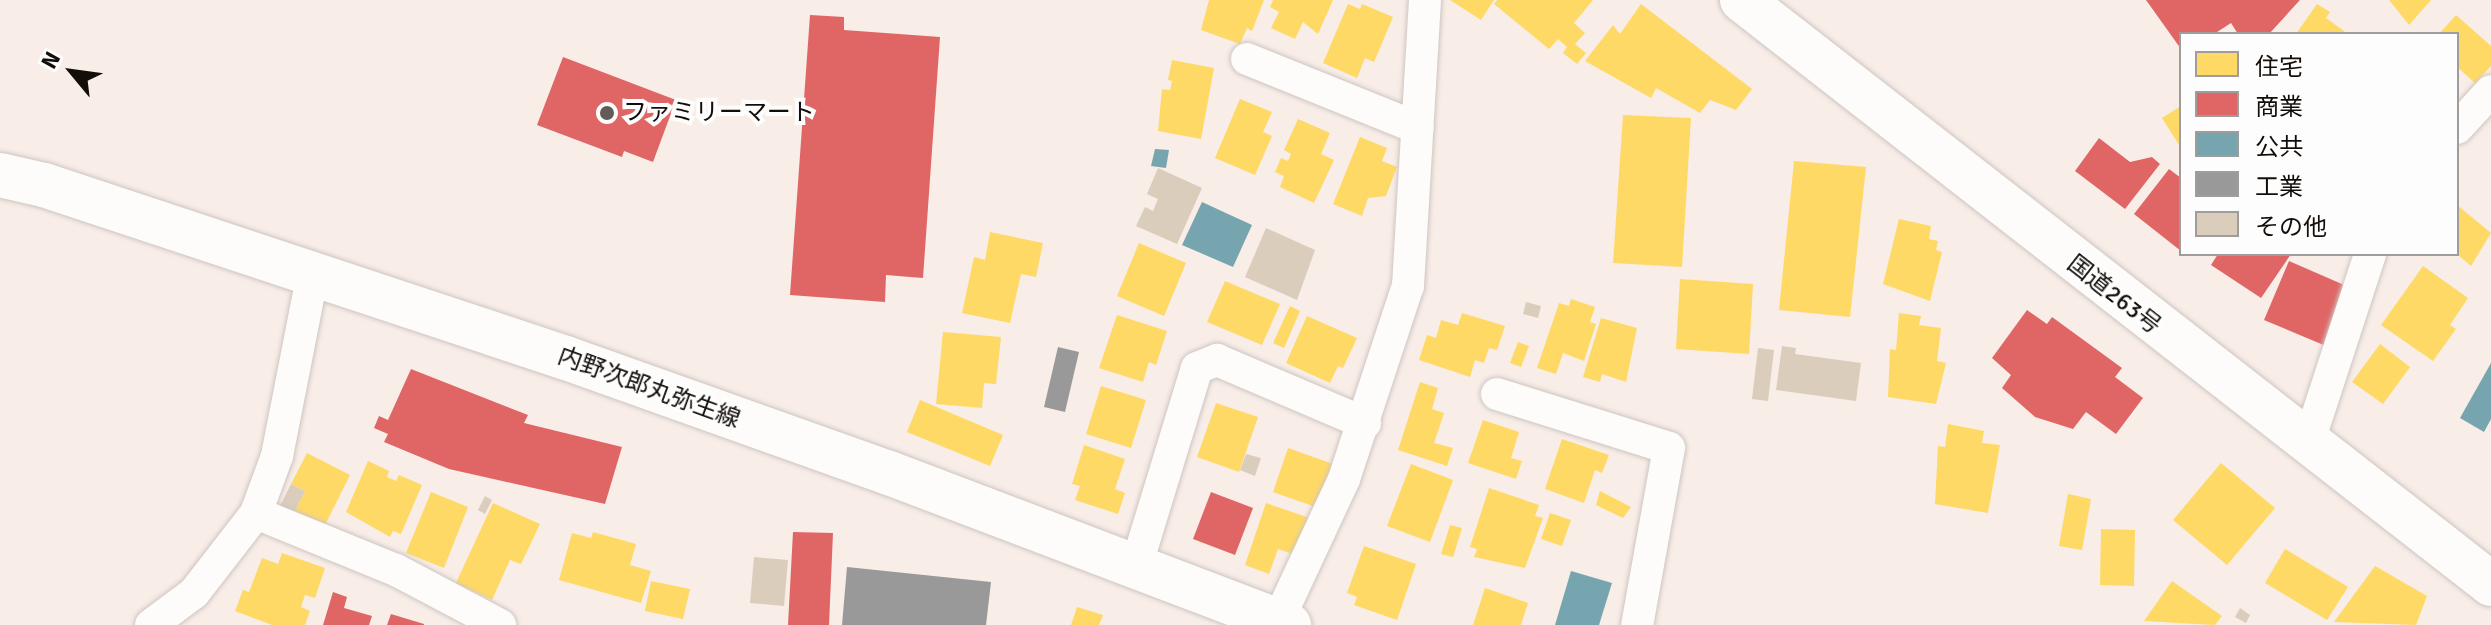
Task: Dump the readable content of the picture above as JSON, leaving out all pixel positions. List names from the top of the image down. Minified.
{"streets":{"main road":["国道263号","内野次郎丸弥生線"]},"places":["ファミリーマート"],"legend":["住宅","商業","公共","工業","その他"],"north":"top left"}
